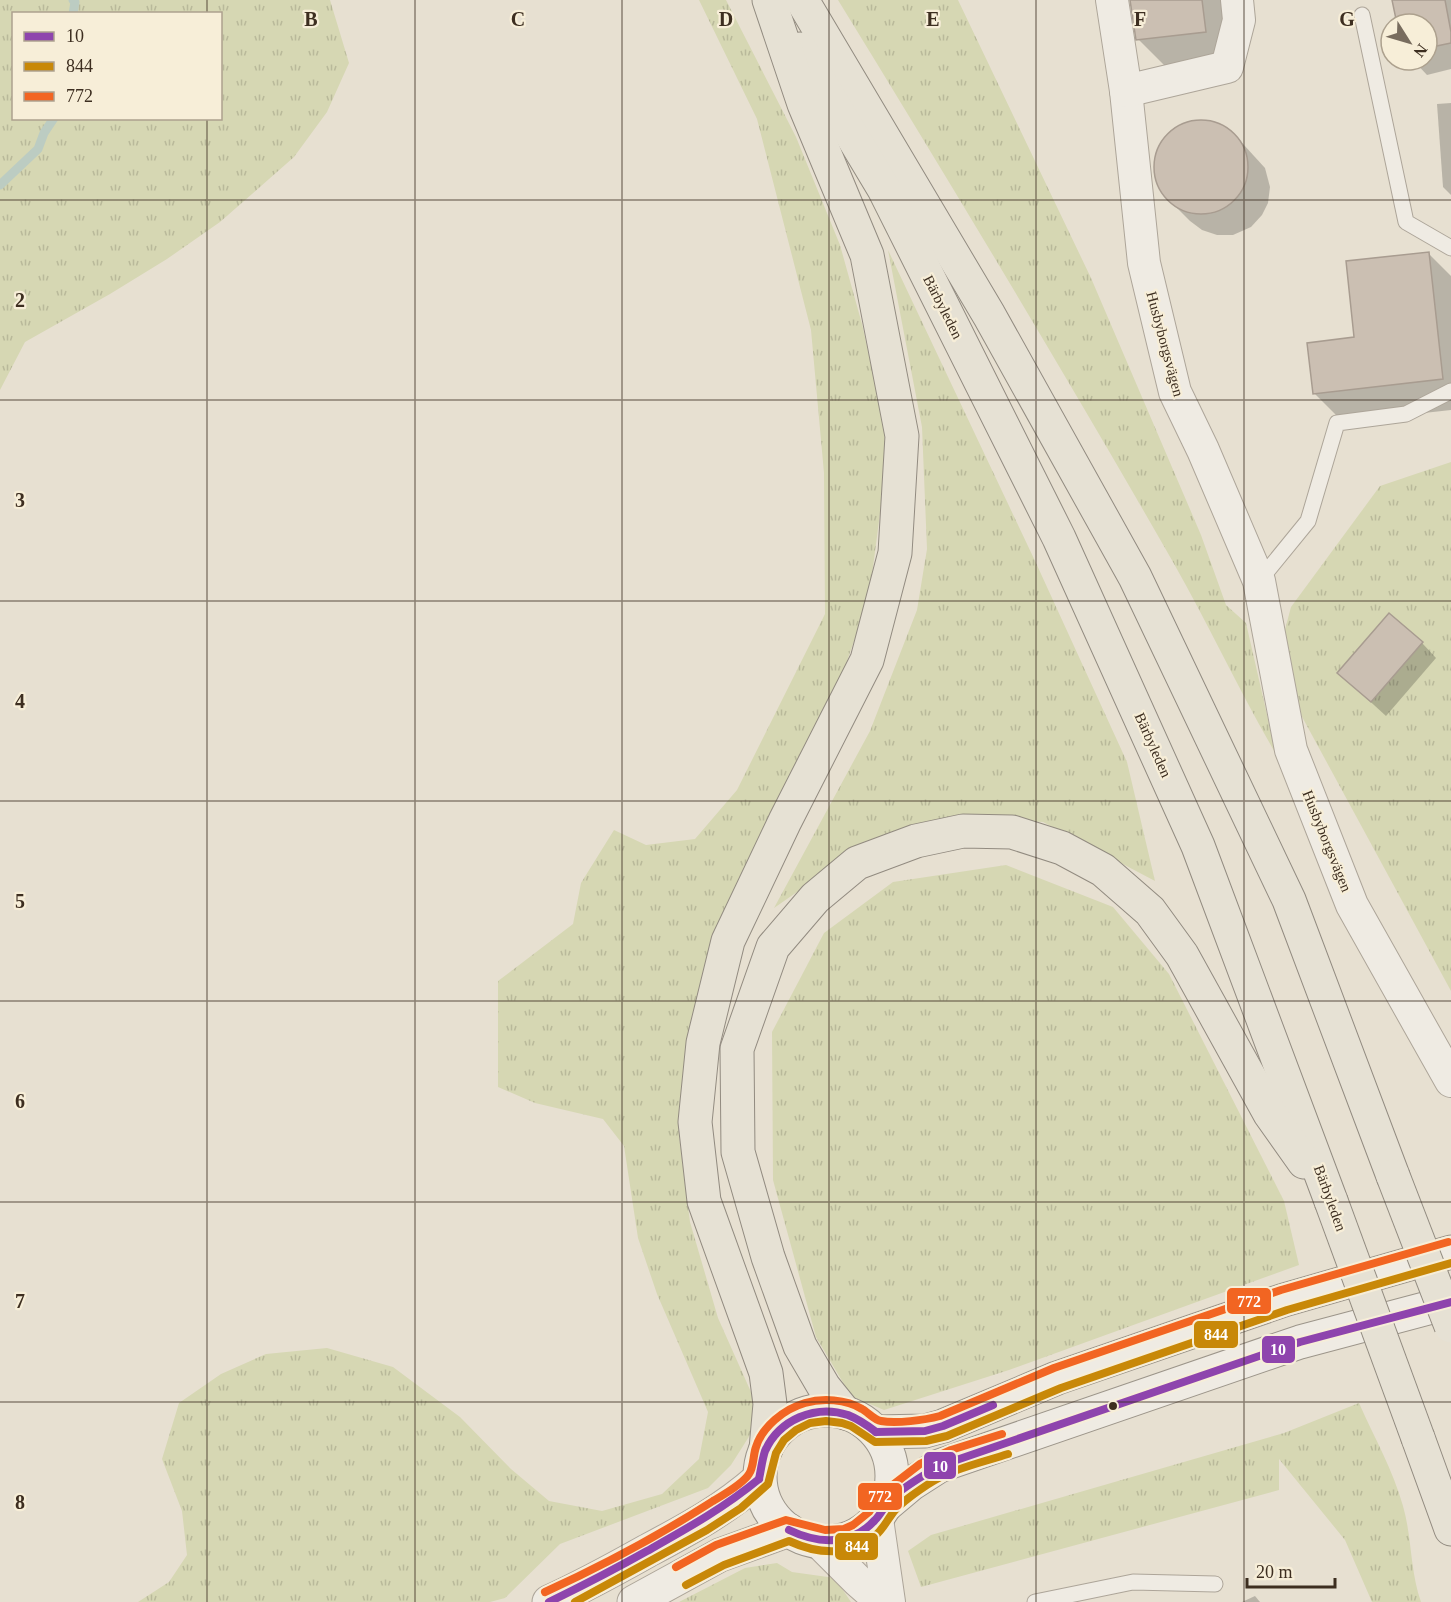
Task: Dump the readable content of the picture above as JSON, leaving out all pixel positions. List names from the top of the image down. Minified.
{"streets":{"main road":["Bärbyleden"],"street":["Husbyborgsvägen"]},"lines":["transit line 772","transit line 844","transit line 10"],"legend":["10","844","772"],"scale_bar":"20 m","north":"bottom right","grid":{"columns":["B","C","D","E","F","G"],"rows":["2","3","4","5","6","7","8"]}}
